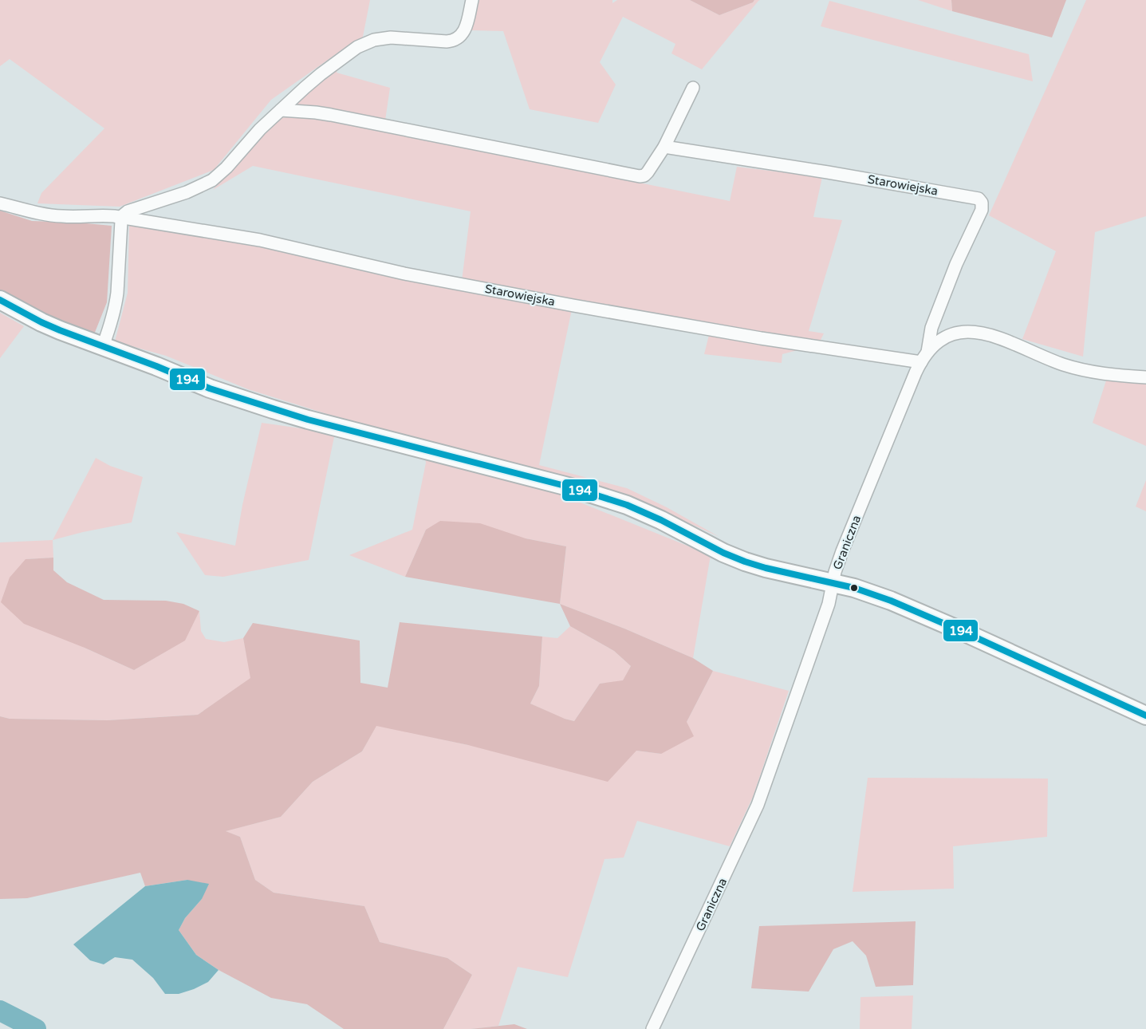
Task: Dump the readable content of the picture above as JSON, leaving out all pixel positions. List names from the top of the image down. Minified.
{"streets":{"street":["Starowiejska","Graniczna"]},"crossings":[["Starowiejska","Graniczna"]],"lines":["transit line 194"]}
